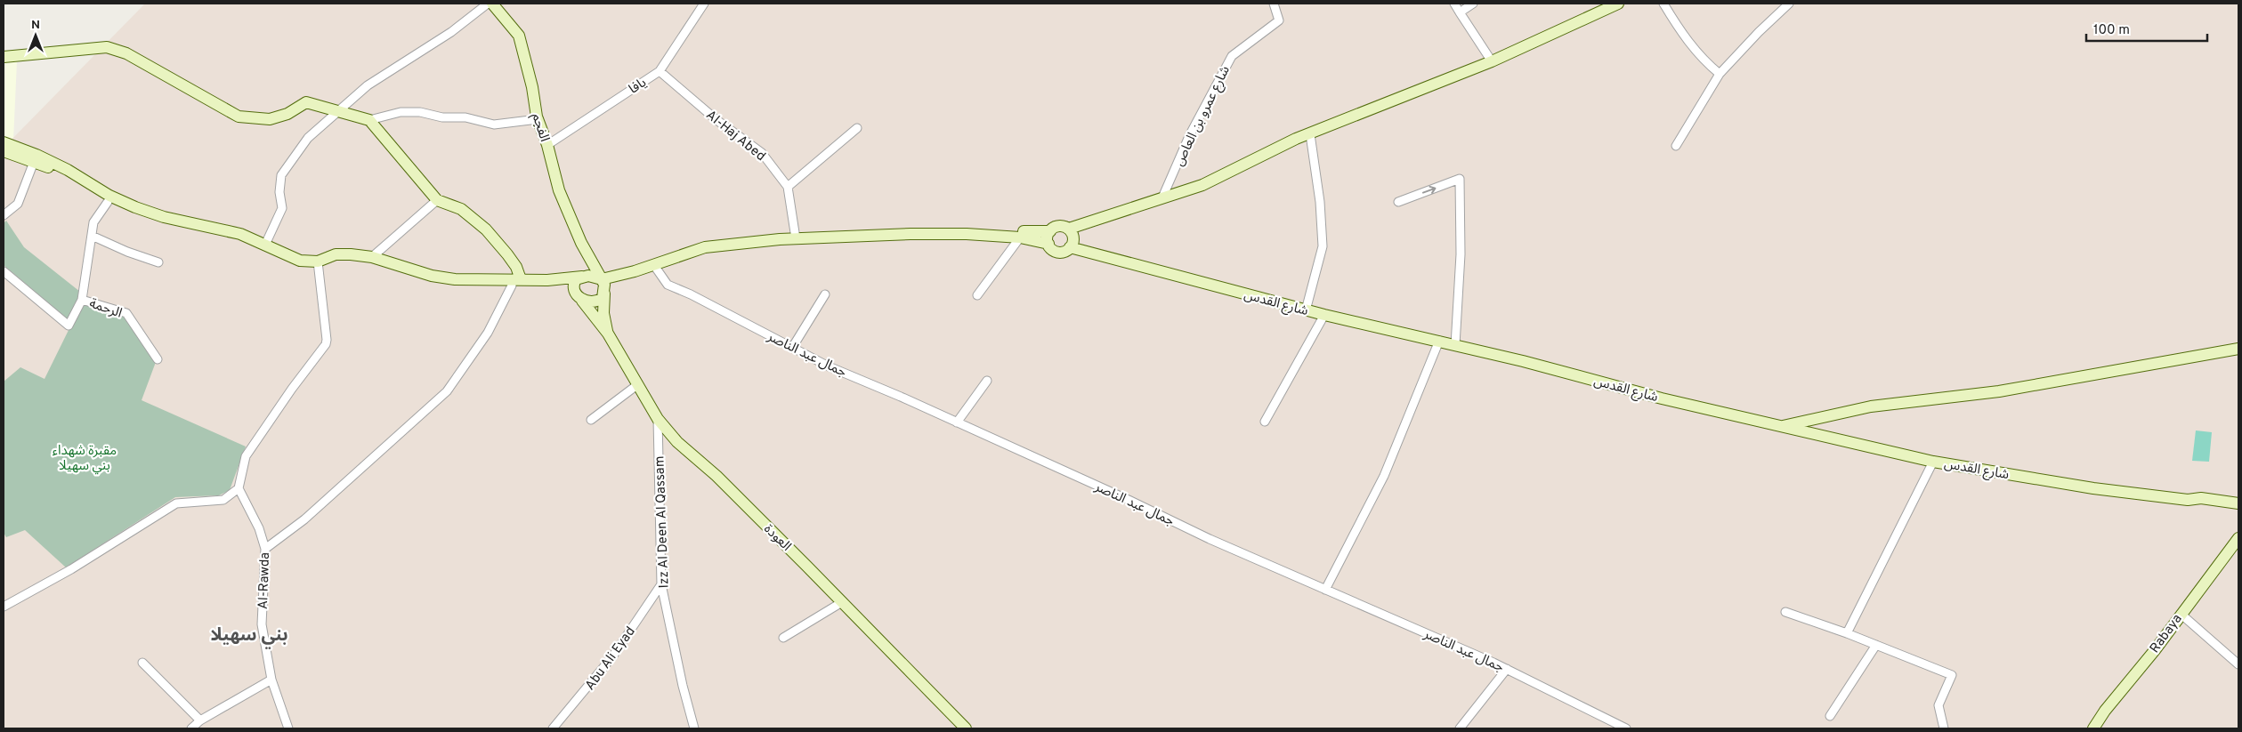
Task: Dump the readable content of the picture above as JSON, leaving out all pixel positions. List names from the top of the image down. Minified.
{"streets":{"main road":["الفجم","شارع القدس","العودة","Rabaya"],"street":["يافا","شارع عمرو بن العاص","Al-Haj Abed","الرحمة","جمال عبد الناصر","Izz Al Deen Al Qassam","Al-Rawda","Abu Ali Eyad"]},"crossings":[["يافا","الفجم"],["يافا","Al-Haj Abed"],["الفجم","العودة"],["Izz Al Deen Al Qassam","العودة"],["Izz Al Deen Al Qassam","Abu Ali Eyad"]],"districts":["بني سهيلا"],"parks":["مقبرة شهداء بني سهيلا"],"scale_bar":"100 m","north":"top"}
